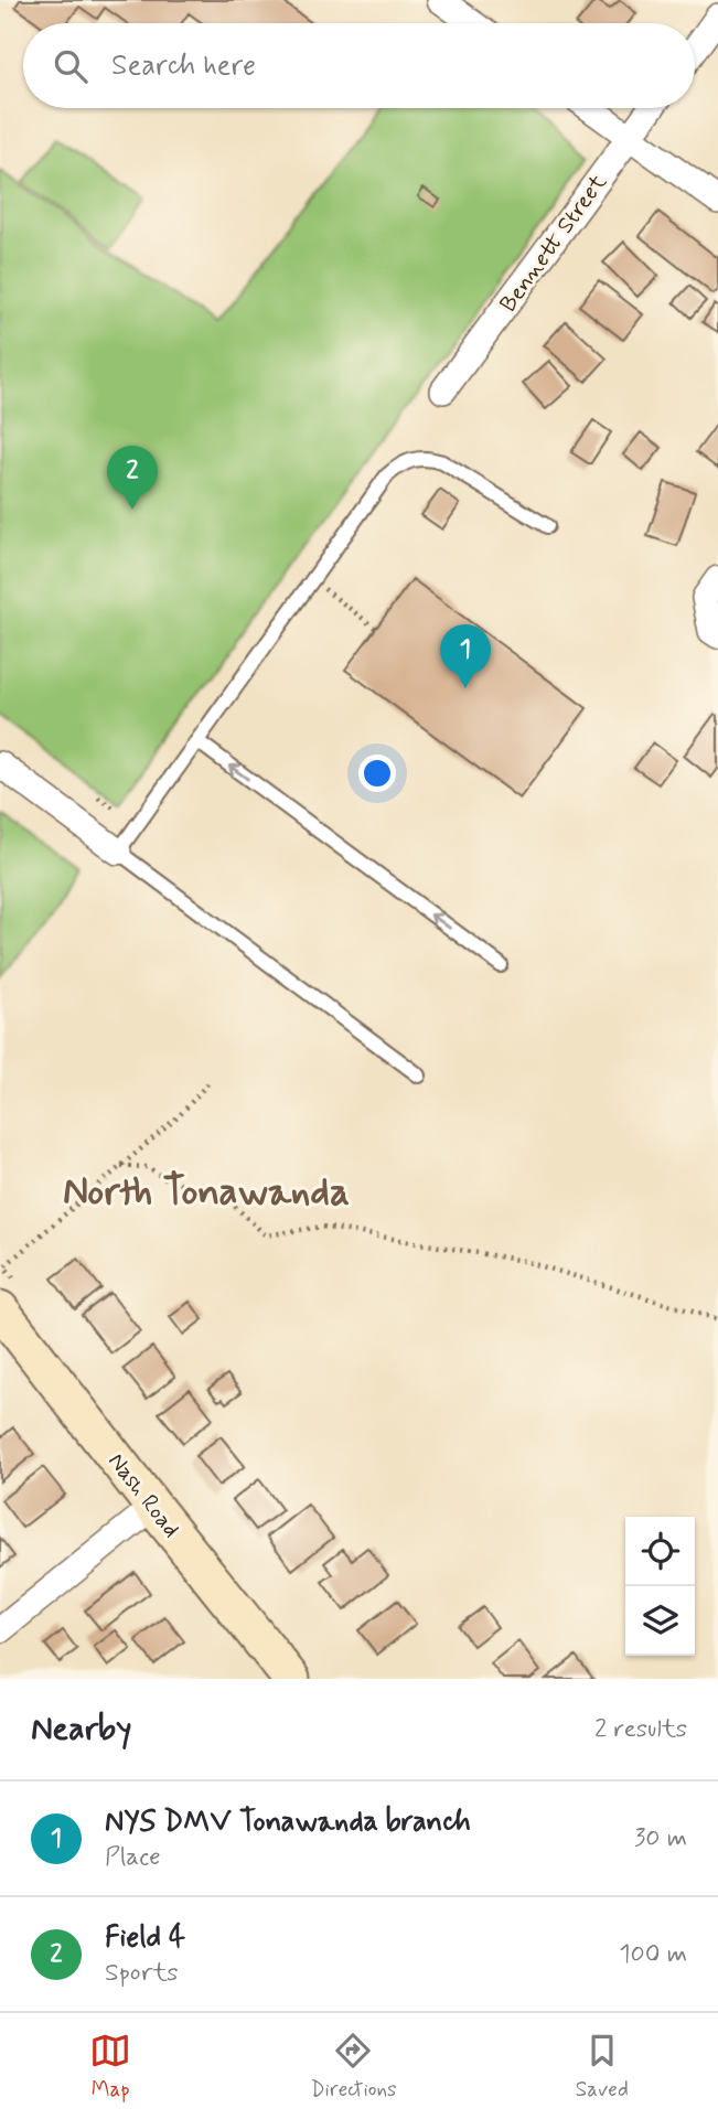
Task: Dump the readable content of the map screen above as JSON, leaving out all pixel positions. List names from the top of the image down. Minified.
{"streets":{"main road":["Nash Road"],"street":["Bennett Street"]},"districts":["North Tonawanda"],"page":{"search":"Search here","pins":["2","1"],"heading":["Nearby","2 results"],"list":[{"mark":"1","name":"NYS DMV Tonawanda branch","note":"Place","value":"30 m"},{"mark":"2","name":"Field 4","note":"Sports","value":"100 m"}],"nav":["Map","Directions","Saved"]}}
